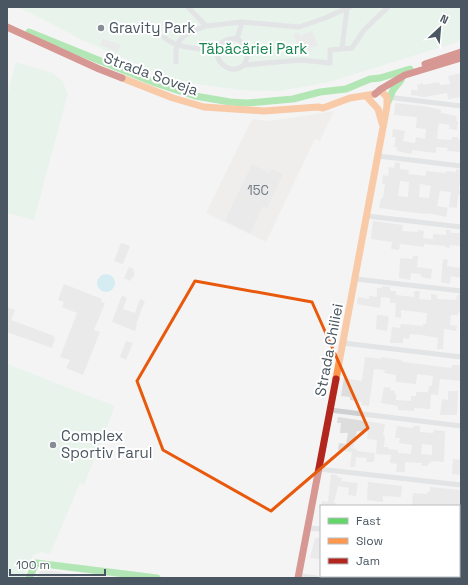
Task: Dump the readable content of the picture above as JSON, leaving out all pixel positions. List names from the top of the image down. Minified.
{"streets":{"main road":["Strada Soveja","Strada Chiliei"]},"crossings":[["Strada Soveja","Strada Chiliei"]],"parks":["Tăbăcăriei Park"],"places":["Gravity Park","Complex Sportiv Farul"],"house_numbers":["15C"],"legend":["Fast","Slow","Jam"],"scale_bar":"100 m","north":"top right"}
